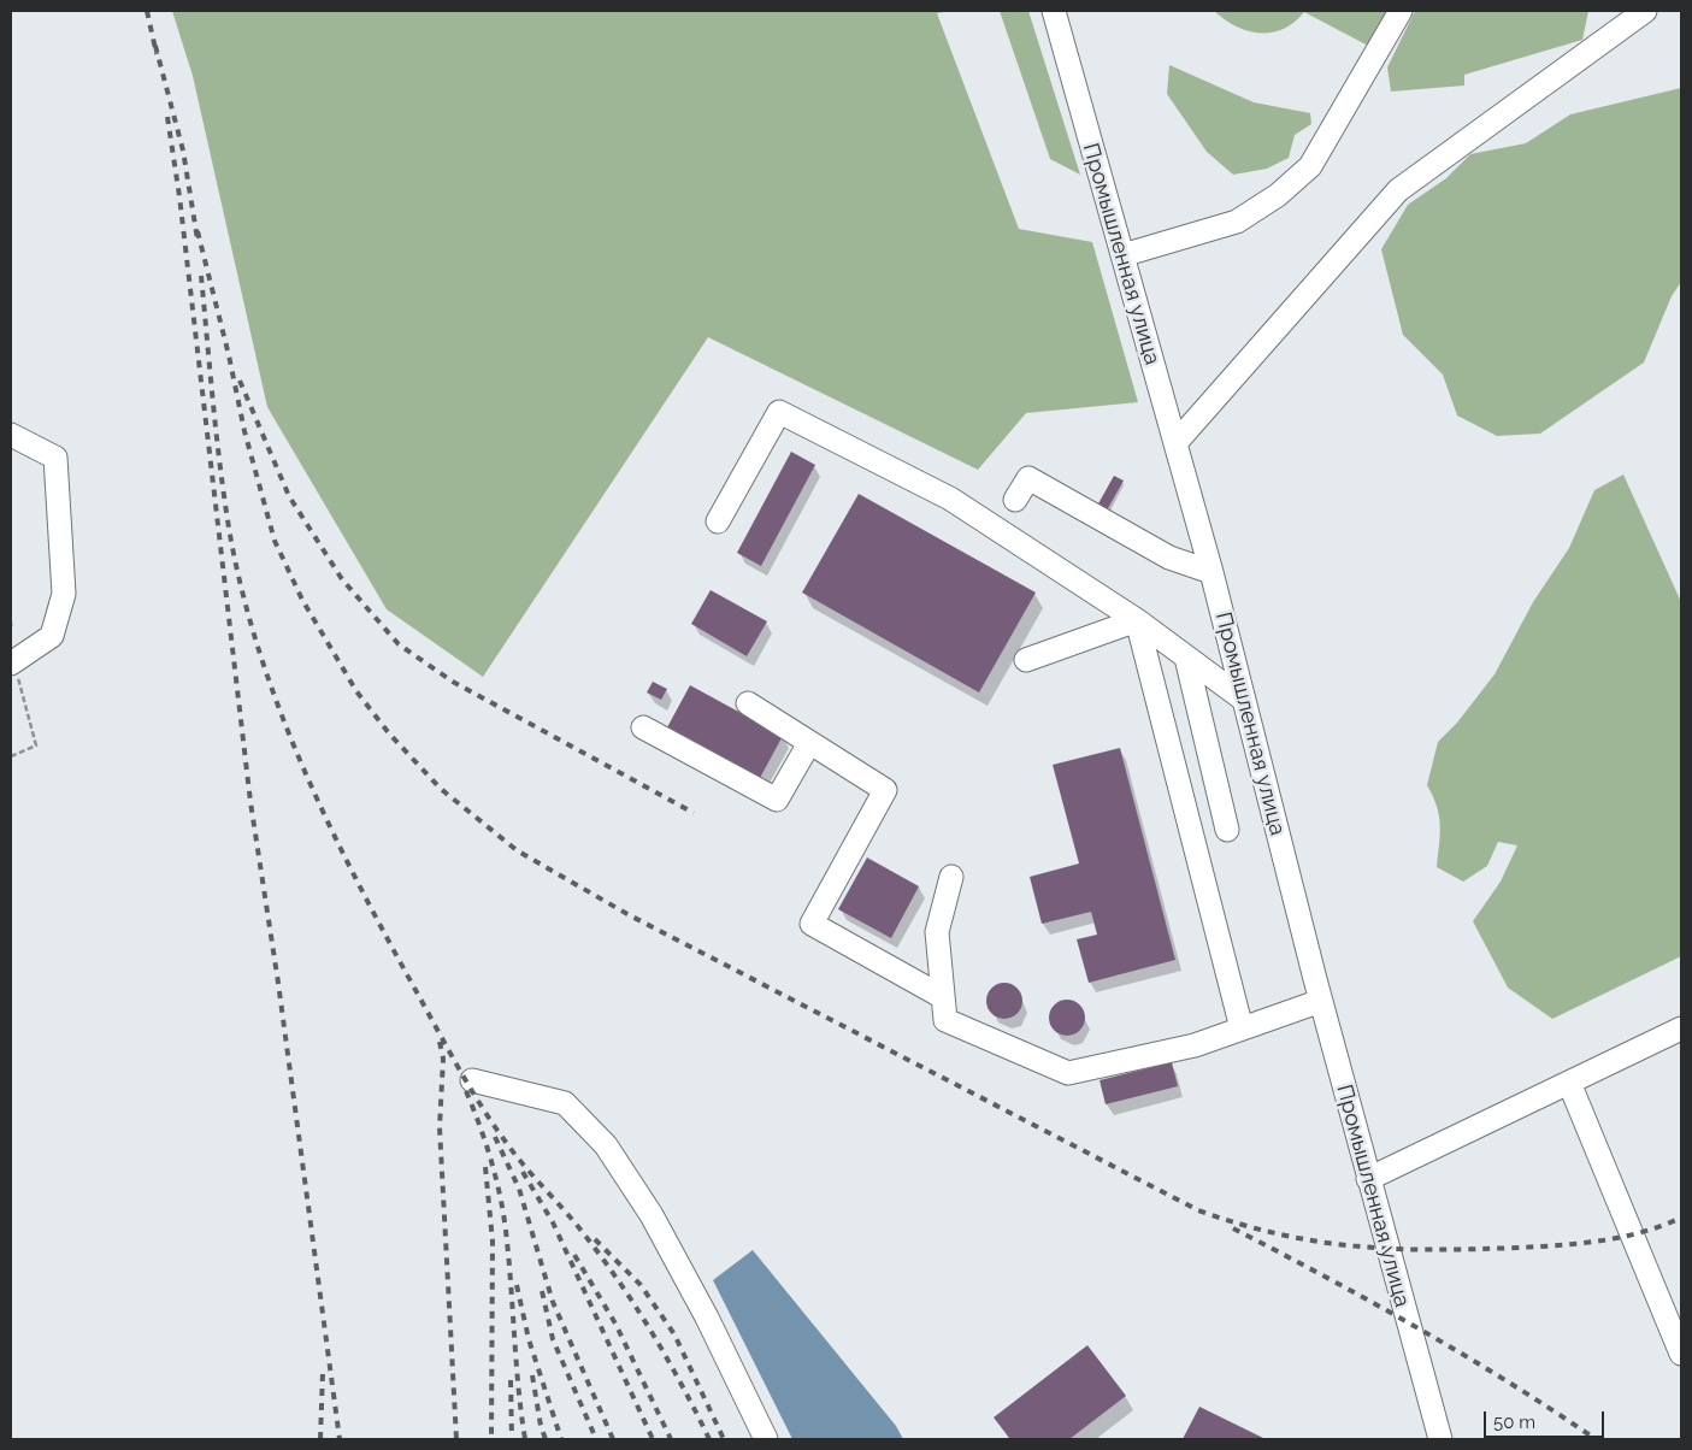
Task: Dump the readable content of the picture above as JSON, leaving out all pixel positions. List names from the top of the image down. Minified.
{"streets":{"street":["Промышленная улица"]},"scale_bar":"50 m"}
